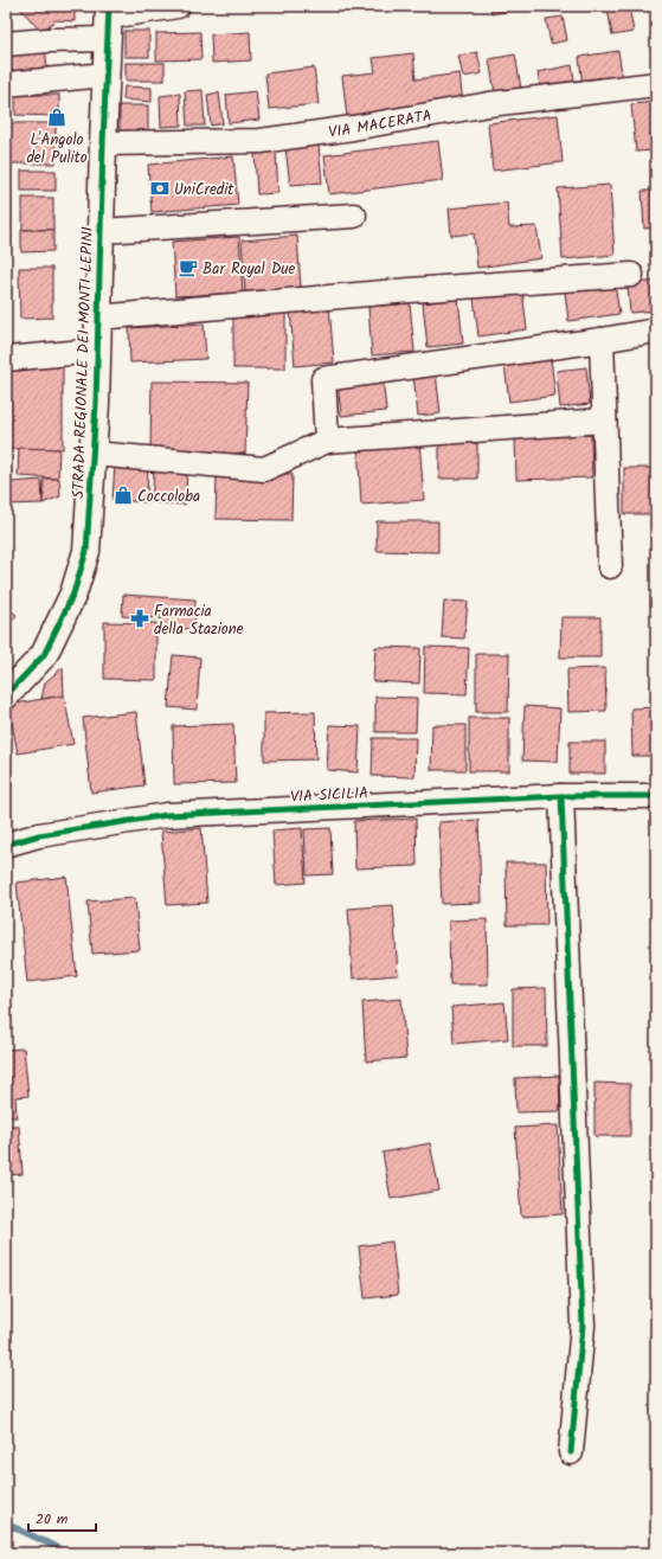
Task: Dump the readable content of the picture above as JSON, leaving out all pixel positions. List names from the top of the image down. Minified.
{"streets":{"street":["VIA MACERATA","STRADA REGIONALE DEI MONTI LEPINI","VIA SICILIA"]},"crossings":[["VIA MACERATA","STRADA REGIONALE DEI MONTI LEPINI"]],"places":{"shop":["L'Angolo del Pulito","Coccoloba"],"bank":["UniCredit"],"cafe":["Bar Royal Due"],"pharmacy":["Farmacia della Stazione"]},"scale_bar":"20 m"}
